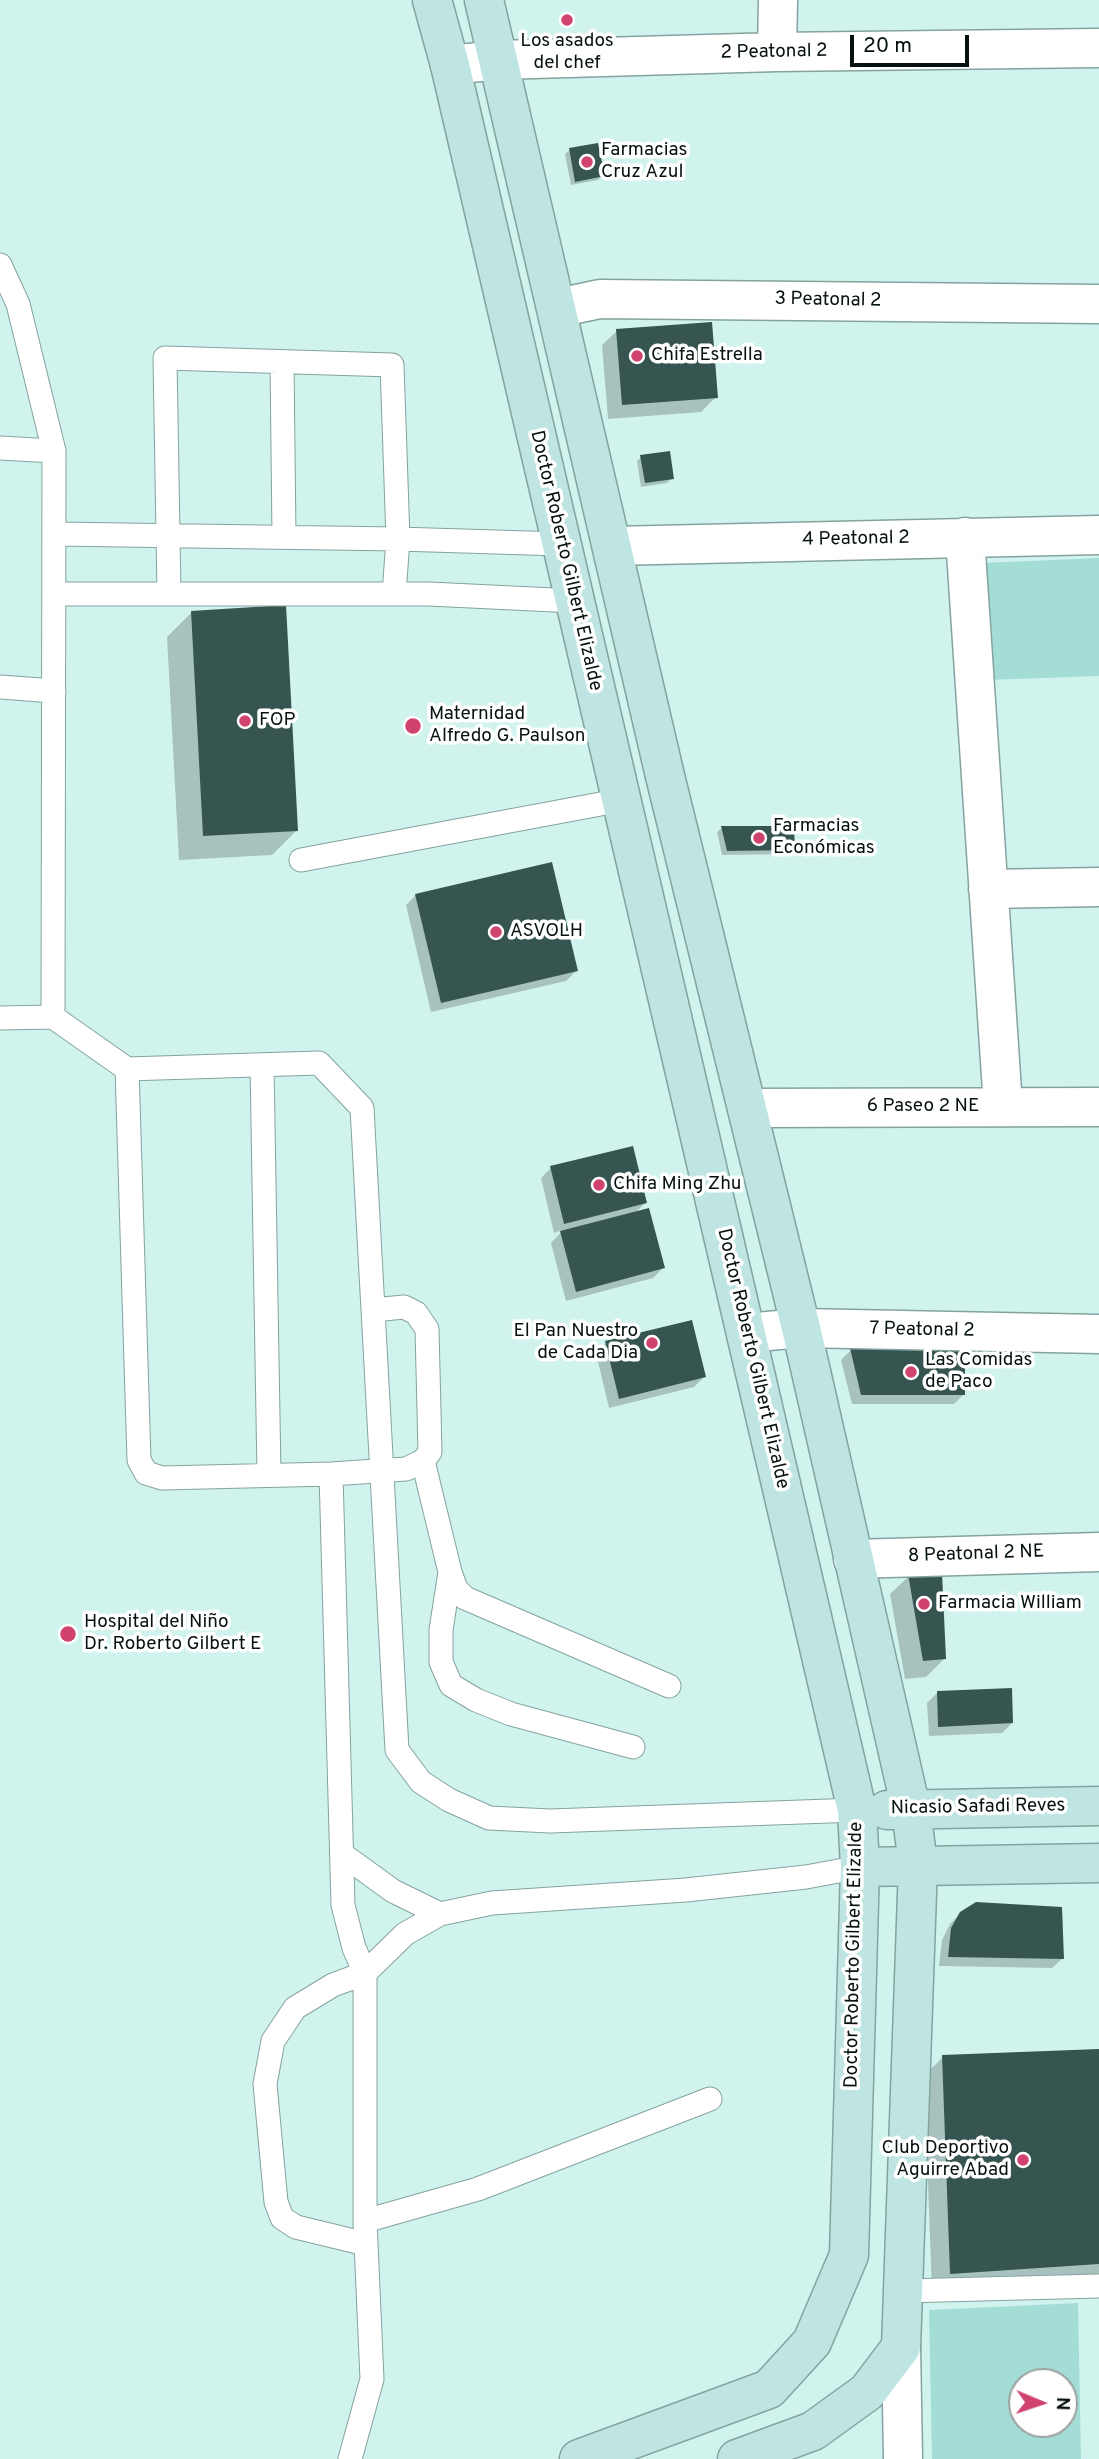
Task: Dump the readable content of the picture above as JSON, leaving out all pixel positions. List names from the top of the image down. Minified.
{"streets":{"street":["2 Peatonal 2","3 Peatonal 2","4 Peatonal 2","Doctor Roberto Gilbert Elizalde","6 Paseo 2 NE","7 Peatonal 2","8 Peatonal 2 NE","Nicasio Safadi Reves"]},"crossings":[["2 Peatonal 2","Doctor Roberto Gilbert Elizalde"],["Doctor Roberto Gilbert Elizalde","7 Peatonal 2"],["Doctor Roberto Gilbert Elizalde","Nicasio Safadi Reves"]],"places":["Los asados del chef","Farmacias Cruz Azul","Chifa Estrella","FOP","Maternidad Alfredo G. Paulson","Farmacias Económicas","ASVOLH","Chifa Ming Zhu","El Pan Nuestro de Cada Dia","Las Comidas de Paco","Farmacia William","Hospital del Niño Dr. Roberto Gilbert E","Club Deportivo Aguirre Abad"],"scale_bar":"20 m","north":"right"}
